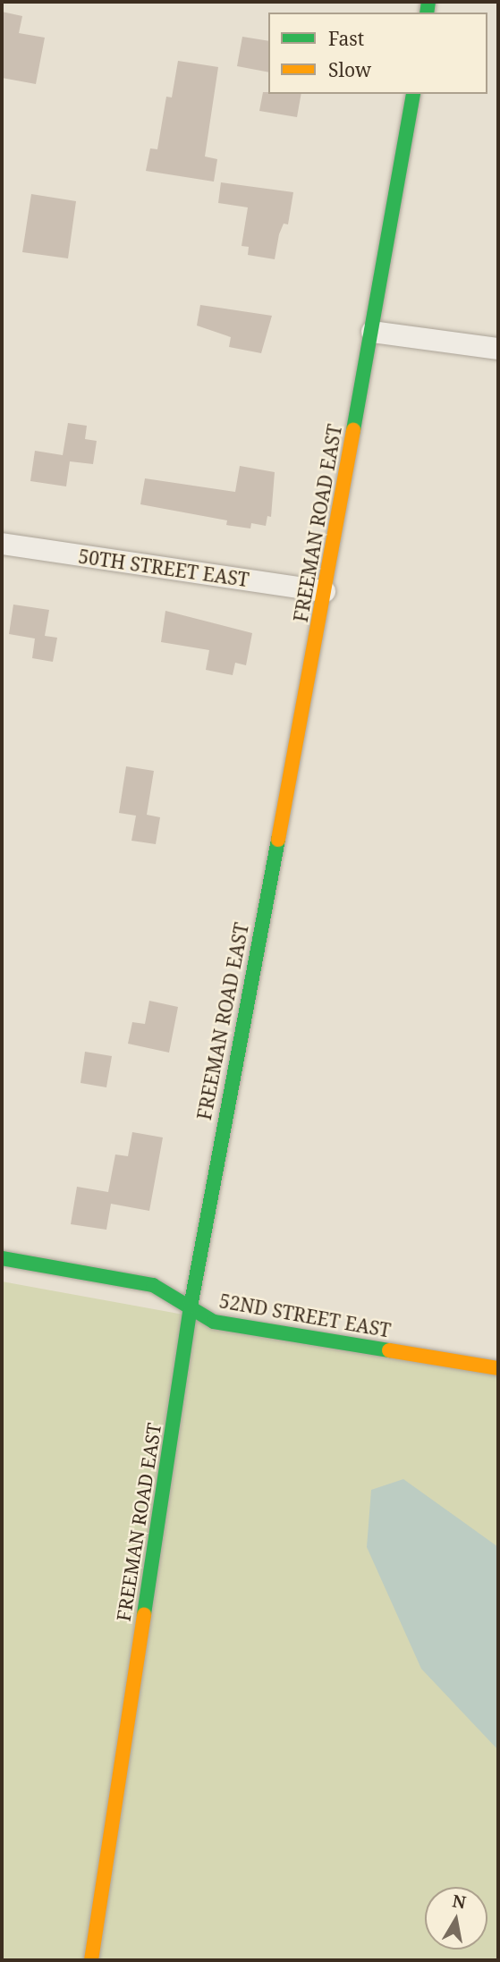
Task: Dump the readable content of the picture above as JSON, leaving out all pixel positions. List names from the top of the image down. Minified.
{"streets":{"street":["FREEMAN ROAD EAST","50TH STREET EAST","52ND STREET EAST"]},"crossings":[["FREEMAN ROAD EAST","50TH STREET EAST"],["FREEMAN ROAD EAST","52ND STREET EAST"]],"legend":["Fast","Slow"],"north":"top"}
